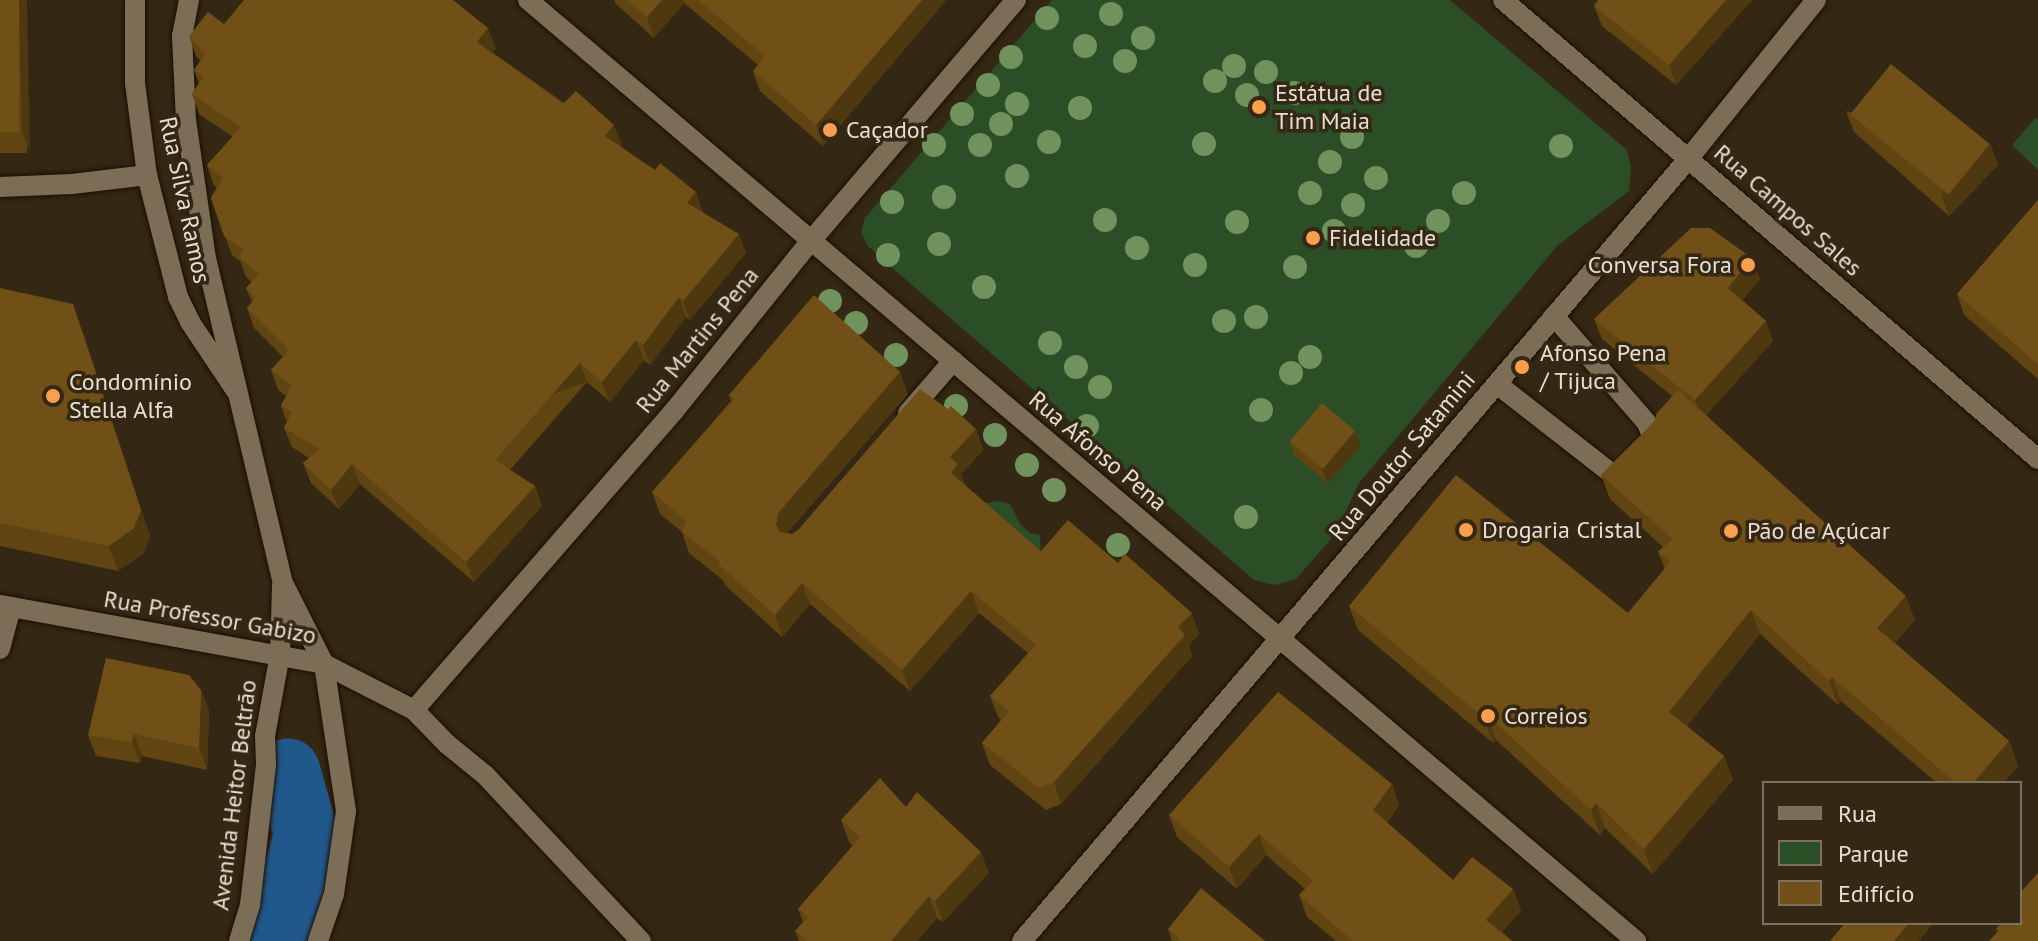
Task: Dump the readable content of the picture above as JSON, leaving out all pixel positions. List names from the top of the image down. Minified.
{"streets":{"street":["Rua Silva Ramos","Rua Campos Sales","Rua Martins Pena","Rua Afonso Pena","Rua Doutor Satamini","Rua Professor Gabizo","Avenida Heitor Beltrão"]},"crossings":[["Rua Silva Ramos","Rua Professor Gabizo"],["Rua Silva Ramos","Avenida Heitor Beltrão"],["Rua Campos Sales","Rua Doutor Satamini"],["Rua Martins Pena","Rua Afonso Pena"],["Rua Martins Pena","Rua Professor Gabizo"],["Rua Afonso Pena","Rua Doutor Satamini"],["Rua Professor Gabizo","Avenida Heitor Beltrão"]],"places":["Estátua de Tim Maia","Caçador","Fidelidade","Conversa Fora","Afonso Pena / Tijuca","Condomínio Stella Alfa","Drogaria Cristal","Pão de Açúcar","Correios"],"legend":["Rua","Parque","Edifício"]}
